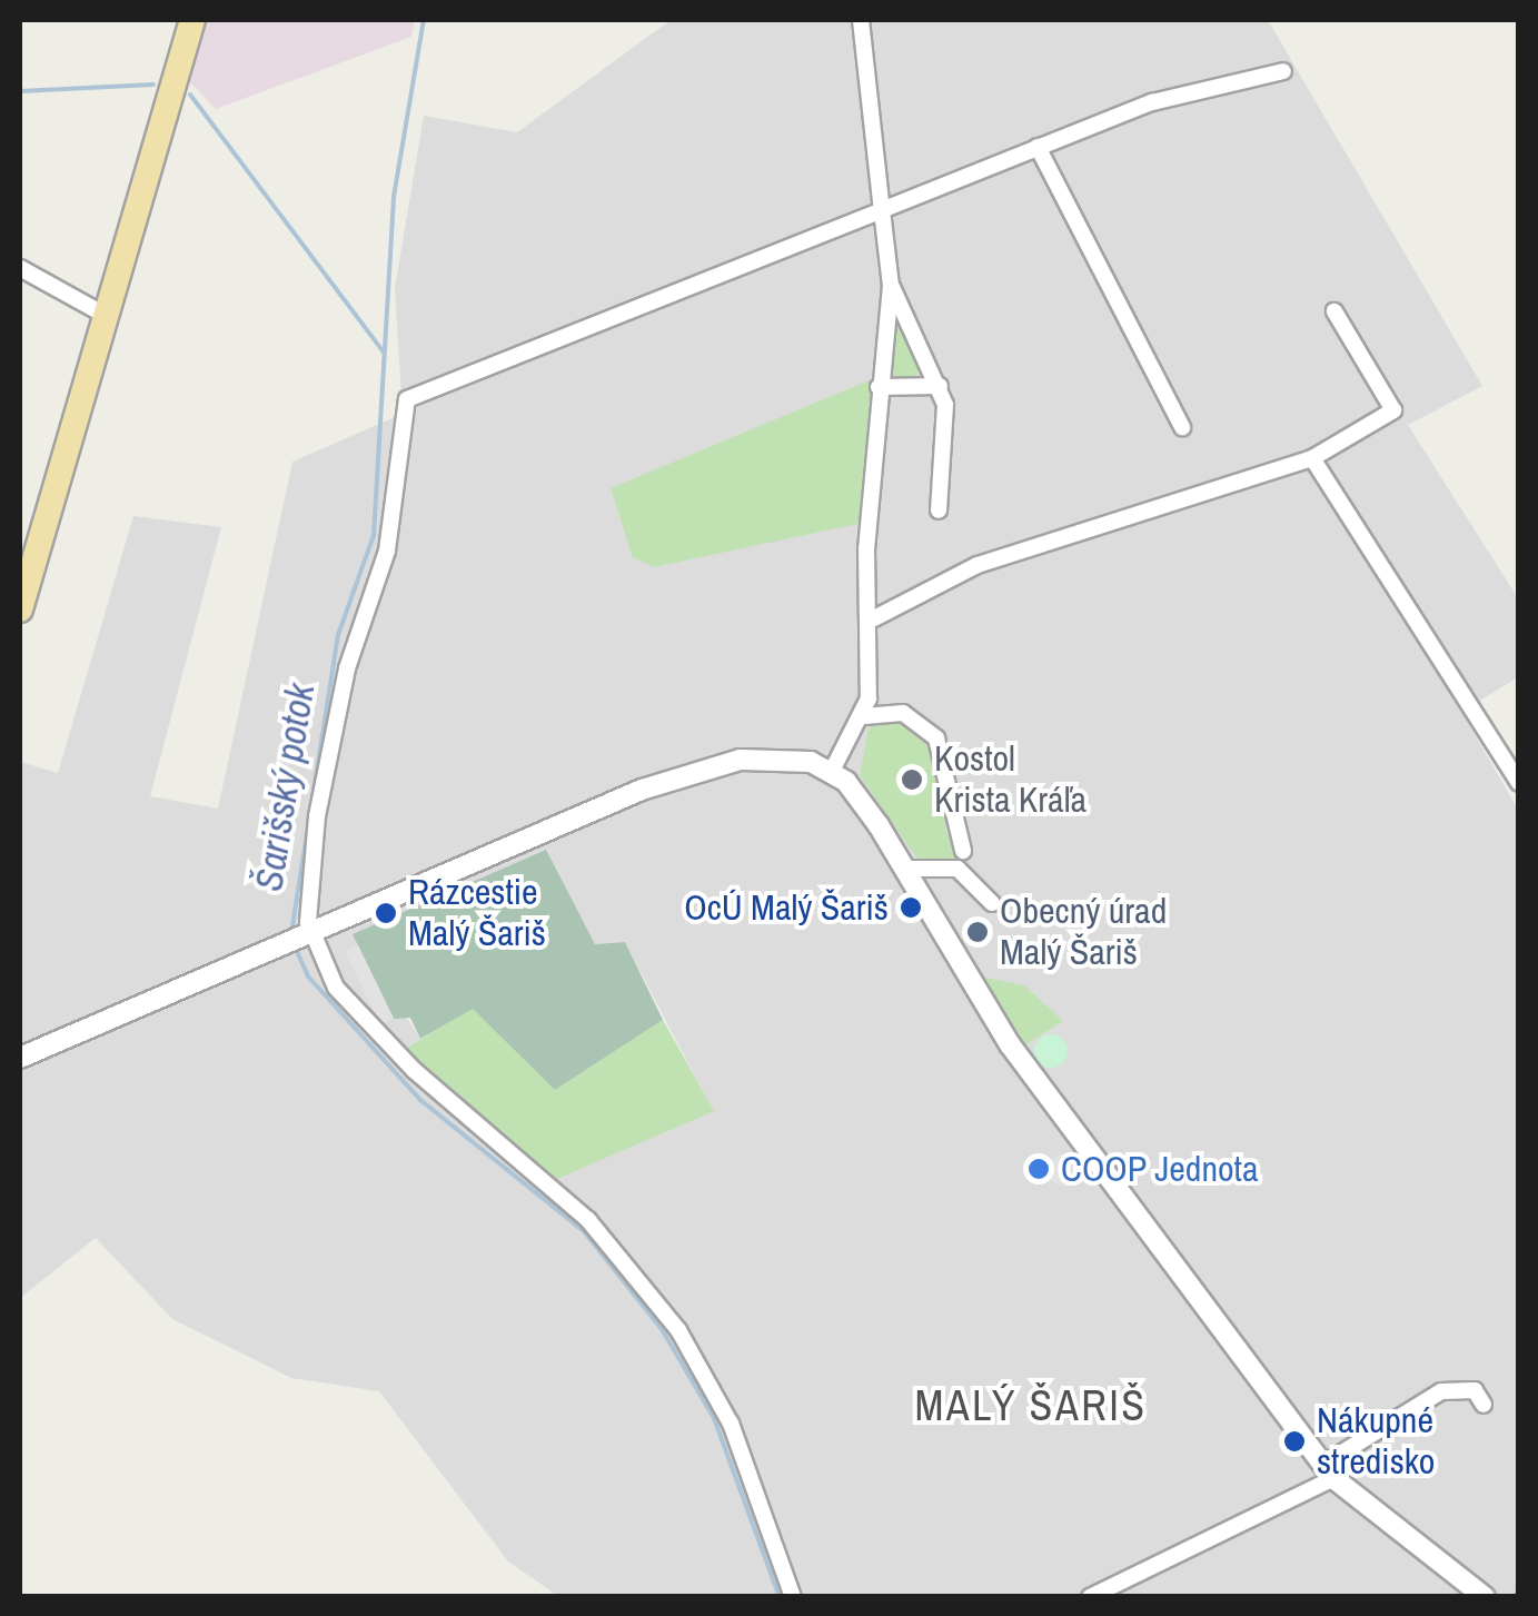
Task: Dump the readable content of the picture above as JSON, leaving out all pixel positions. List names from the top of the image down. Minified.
{"districts":["MALÝ ŠARIŠ"],"water":["Šarišský potok"],"places":["Kostol Krista Kráľa","OcÚ Malý Šariš","Rázcestie Malý Šariš","Obecný úrad Malý Šariš","COOP Jednota","Nákupné stredisko"]}
